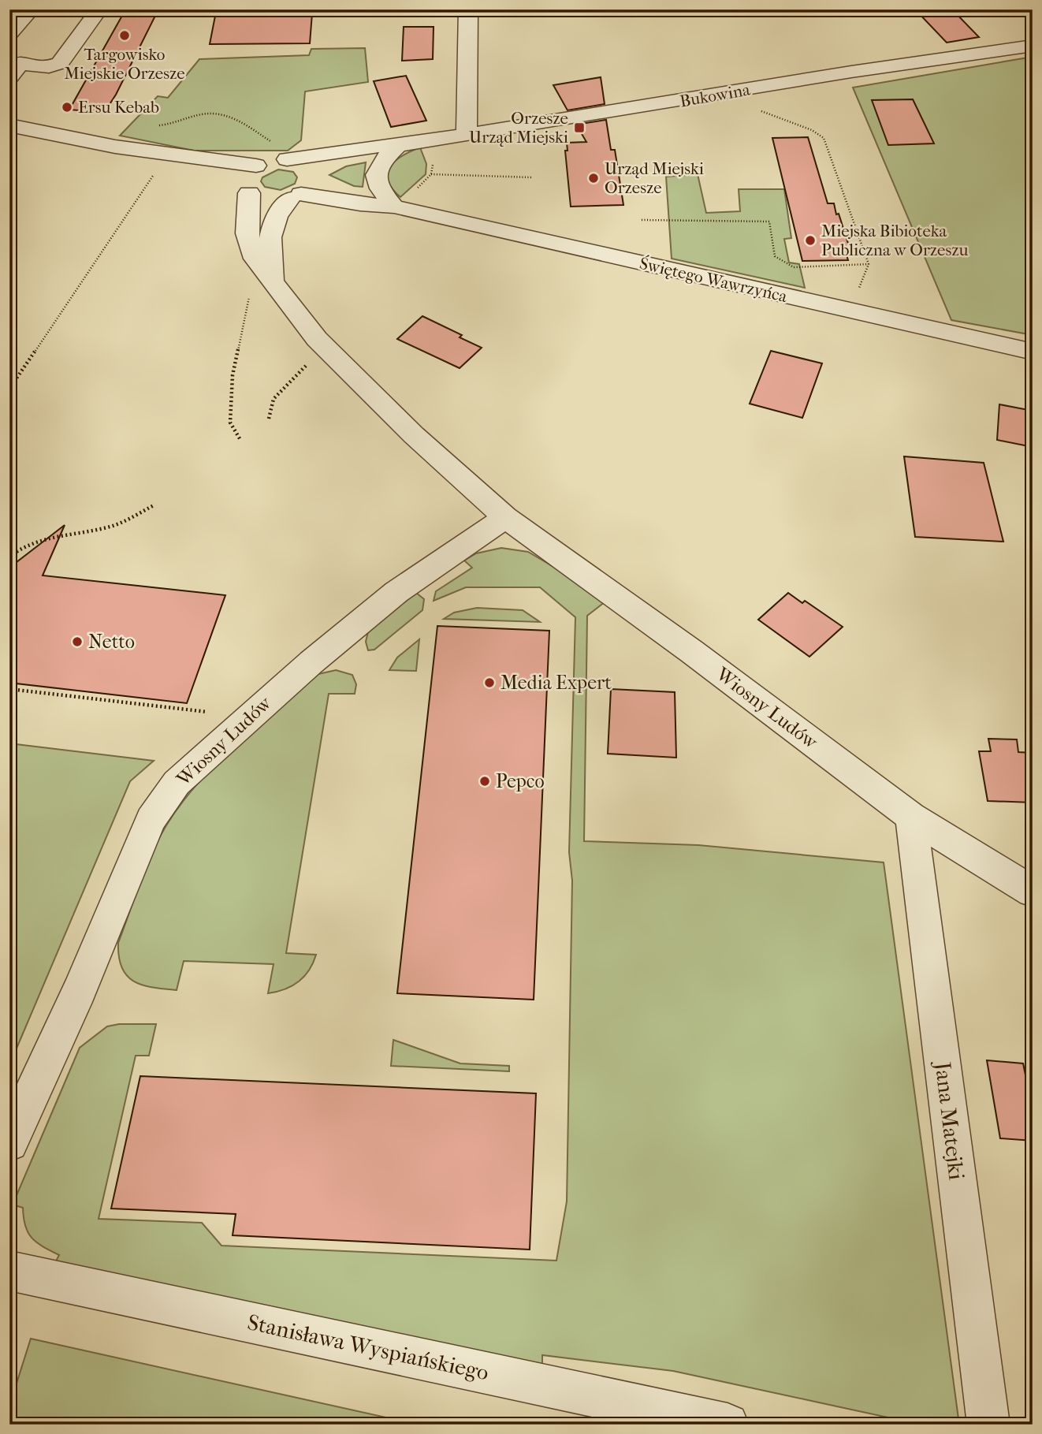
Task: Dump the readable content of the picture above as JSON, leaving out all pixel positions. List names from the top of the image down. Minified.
{"streets":{"street":["Bukowina","Świętego Wawrzyńca","Wiosny Ludów","Jana Matejki","Stanisława Wyspiańskiego"]},"crossings":[["Bukowina","Świętego Wawrzyńca"],["Bukowina","Wiosny Ludów"],["Świętego Wawrzyńca","Wiosny Ludów"],["Wiosny Ludów","Jana Matejki"]],"places":{"other":["Targowisko Miejskie Orzesze","Ersu Kebab","Urząd Miejski Orzesze","Miejska Bibioteka Publiczna w Orzeszu","Netto","Media Expert","Pepco"],"transit":["Orzesze Urząd Miejski"]}}
